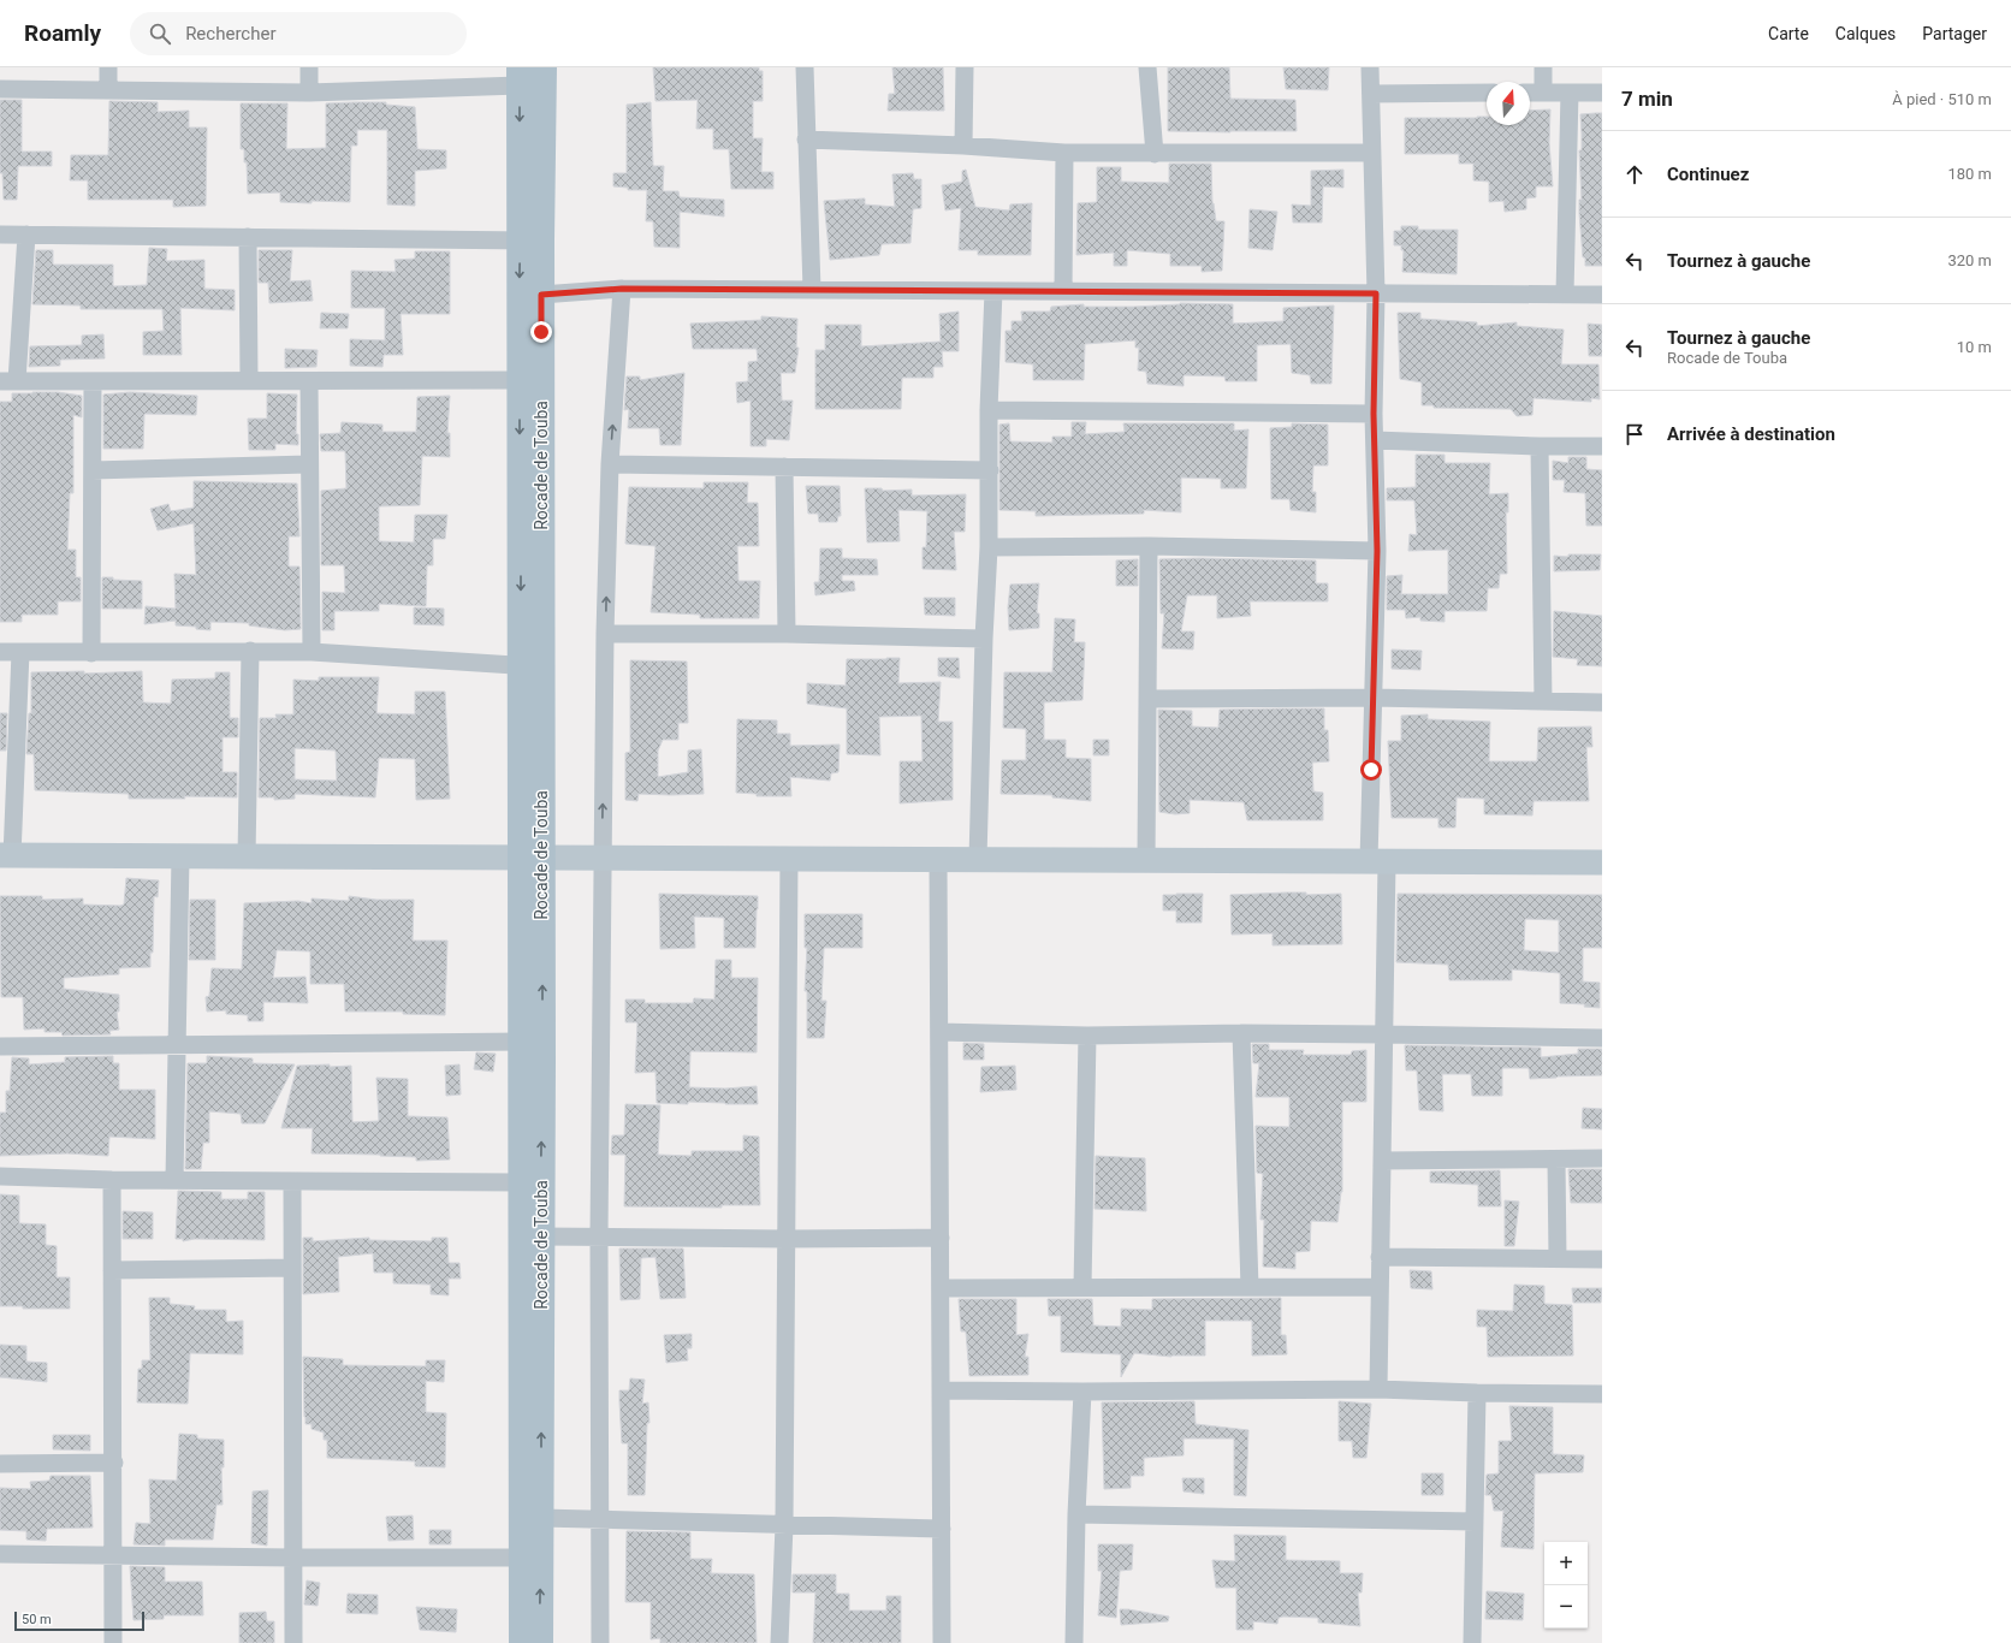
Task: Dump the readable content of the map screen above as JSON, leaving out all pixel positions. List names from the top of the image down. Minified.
{"streets":{"main road":["Rocade de Touba"]},"scale_bar":"50 m","north":"top","page":{"header":"Roamly","search":"Rechercher","nav":["Carte","Calques","Partager"],"heading":["7 min","À pied · 510 m"],"list":[["Continuez","180 m"],["Tournez à gauche","320 m"],["Tournez à gauche","Rocade de Touba","10 m"],"Arrivée à destination"],"map_buttons":["+","−"],"scale":"50 m"}}
